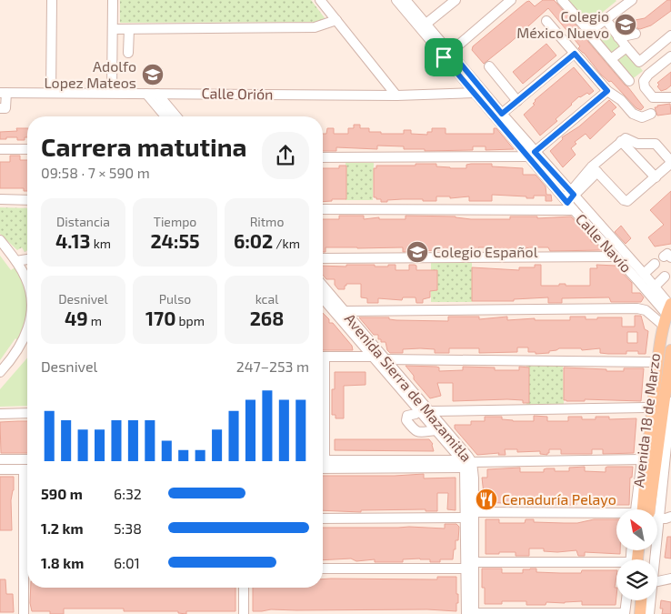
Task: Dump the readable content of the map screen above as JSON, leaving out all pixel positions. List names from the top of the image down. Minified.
{"streets":{"main road":["Avenida 18 de Marzo"],"street":["Calle Orión","Calle Navío","Avenida Sierra de Mazamitla"]},"crossings":[["Calle Orión","Calle Navío"],["Calle Navío","Avenida 18 de Marzo"]],"places":{"school or university":["Colegio México Nuevo","Adolfo Lopez Mateos","Colegio Español"],"restaurant":["Cenaduría Pelayo"]},"north":"top left","page":{"heading":["Carrera matutina","09:58 · 7 × 590 m"],"stats":[["Distancia","4.13 km"],["Tiempo","24:55"],["Ritmo","6:02 /km"],["Desnivel","49 m"],["Pulso","170 bpm"],["kcal","268"]],"chart":["Desnivel","247–253 m"],"list":[{"name":"590 m","note":"6:32"},{"name":"1.2 km","note":"5:38"},{"name":"1.8 km","note":"6:01"}]}}
